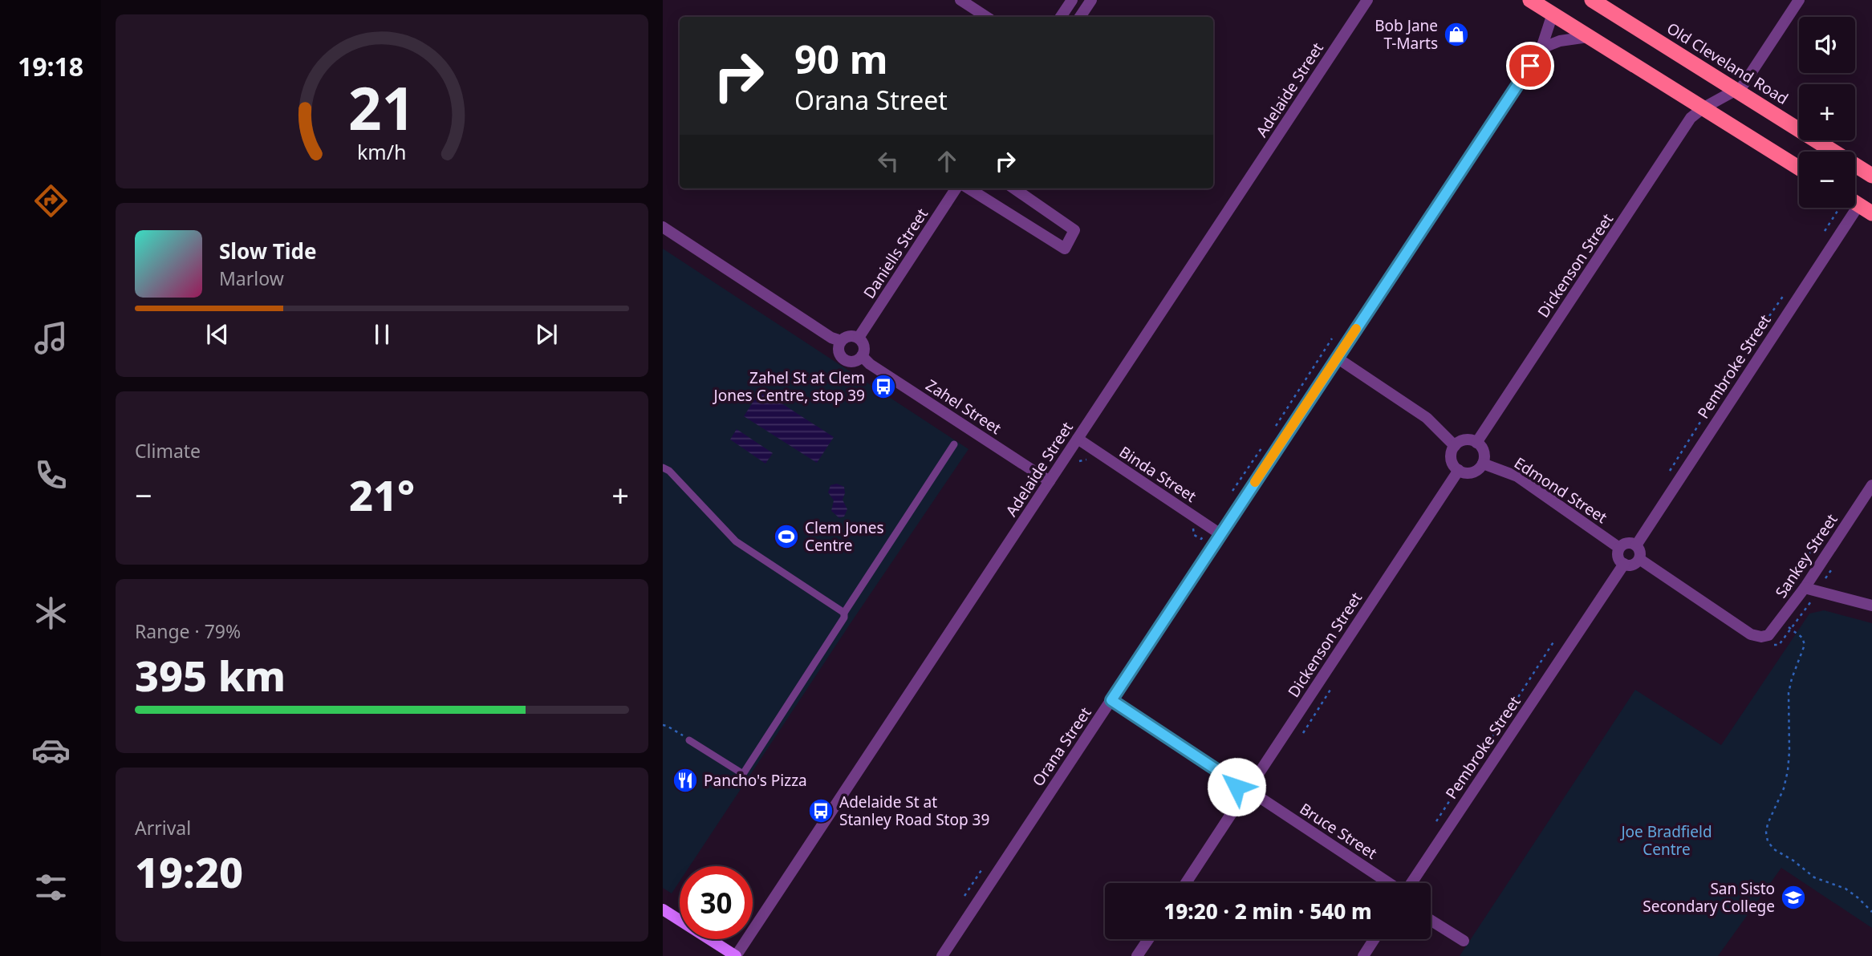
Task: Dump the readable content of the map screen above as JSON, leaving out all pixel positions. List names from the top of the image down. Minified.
{"streets":{"highway":["Old Cleveland Road"],"street":["Adelaide Street","Daniells Street","Dickenson Street","Pembroke Street","Zahel Street","Binda Street","Edmond Street","Sankey Street","Orana Street","Bruce Street"]},"crossings":[["Old Cleveland Road","Dickenson Street"],["Adelaide Street","Zahel Street"],["Adelaide Street","Binda Street"],["Daniells Street","Zahel Street"],["Dickenson Street","Edmond Street"],["Dickenson Street","Bruce Street"],["Pembroke Street","Edmond Street"],["Pembroke Street","Sankey Street"],["Binda Street","Orana Street"],["Edmond Street","Sankey Street"]],"parks":["Joe Bradfield Centre"],"places":{"shop":["Bob Jane T-Marts"],"bus stop":["Zahel St at Clem Jones Centre, stop 39","Adelaide St at Stanley Road Stop 39"],"sports":["Clem Jones Centre"],"restaurant":["Pancho's Pizza"],"school or university":["San Sisto Secondary College"]},"page":{"tabs":"19:18","map_buttons":["+","−"],"turn":["90 m","Orana Street"],"song":["Slow Tide","Marlow"],"tile":["Climate",["Range · 79%","395 km"],["Arrival","19:20"]],"heat":["−","21°","+"],"limit":"30","trip":"19:20 · 2 min · 540 m","gauge":["21","km/h"]}}
